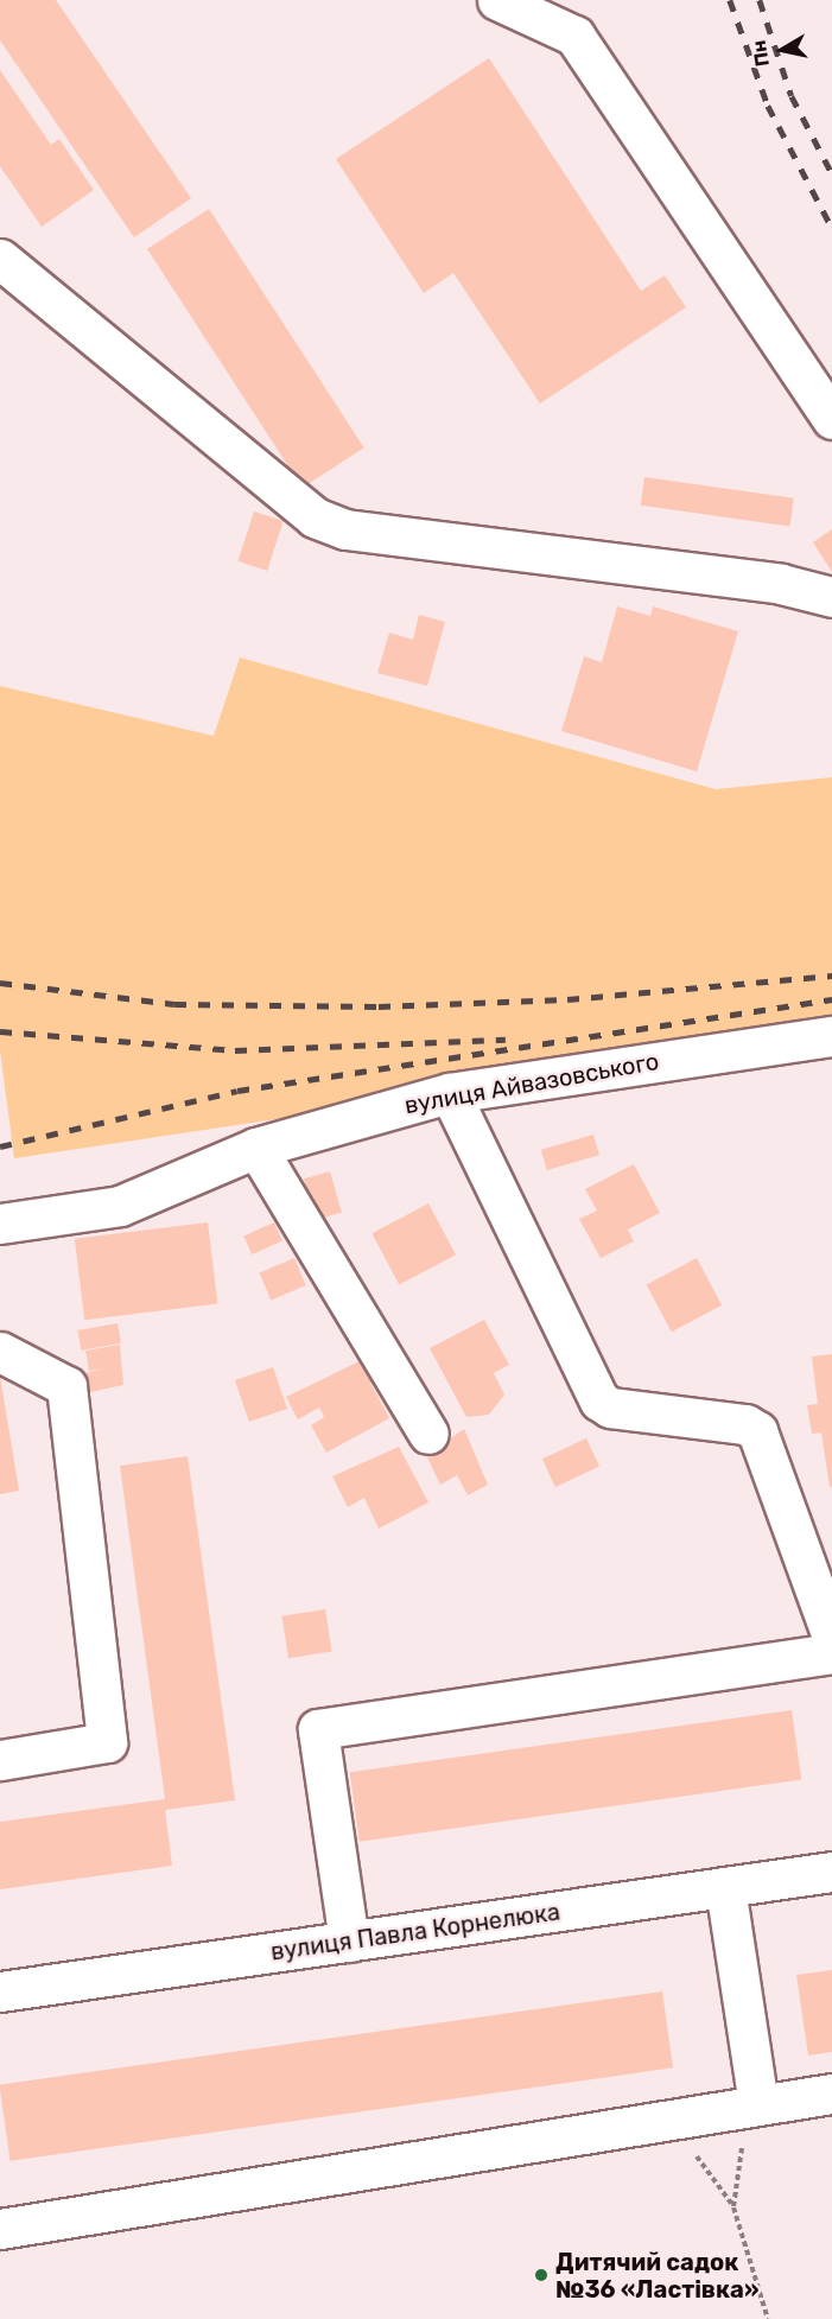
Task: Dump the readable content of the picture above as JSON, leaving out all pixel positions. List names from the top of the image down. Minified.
{"streets":{"street":["вулиця Айвазовського","вулиця Павла Корнелюка"]},"places":["Дитячий садок №36 «Ластівка»"],"north":"left"}
